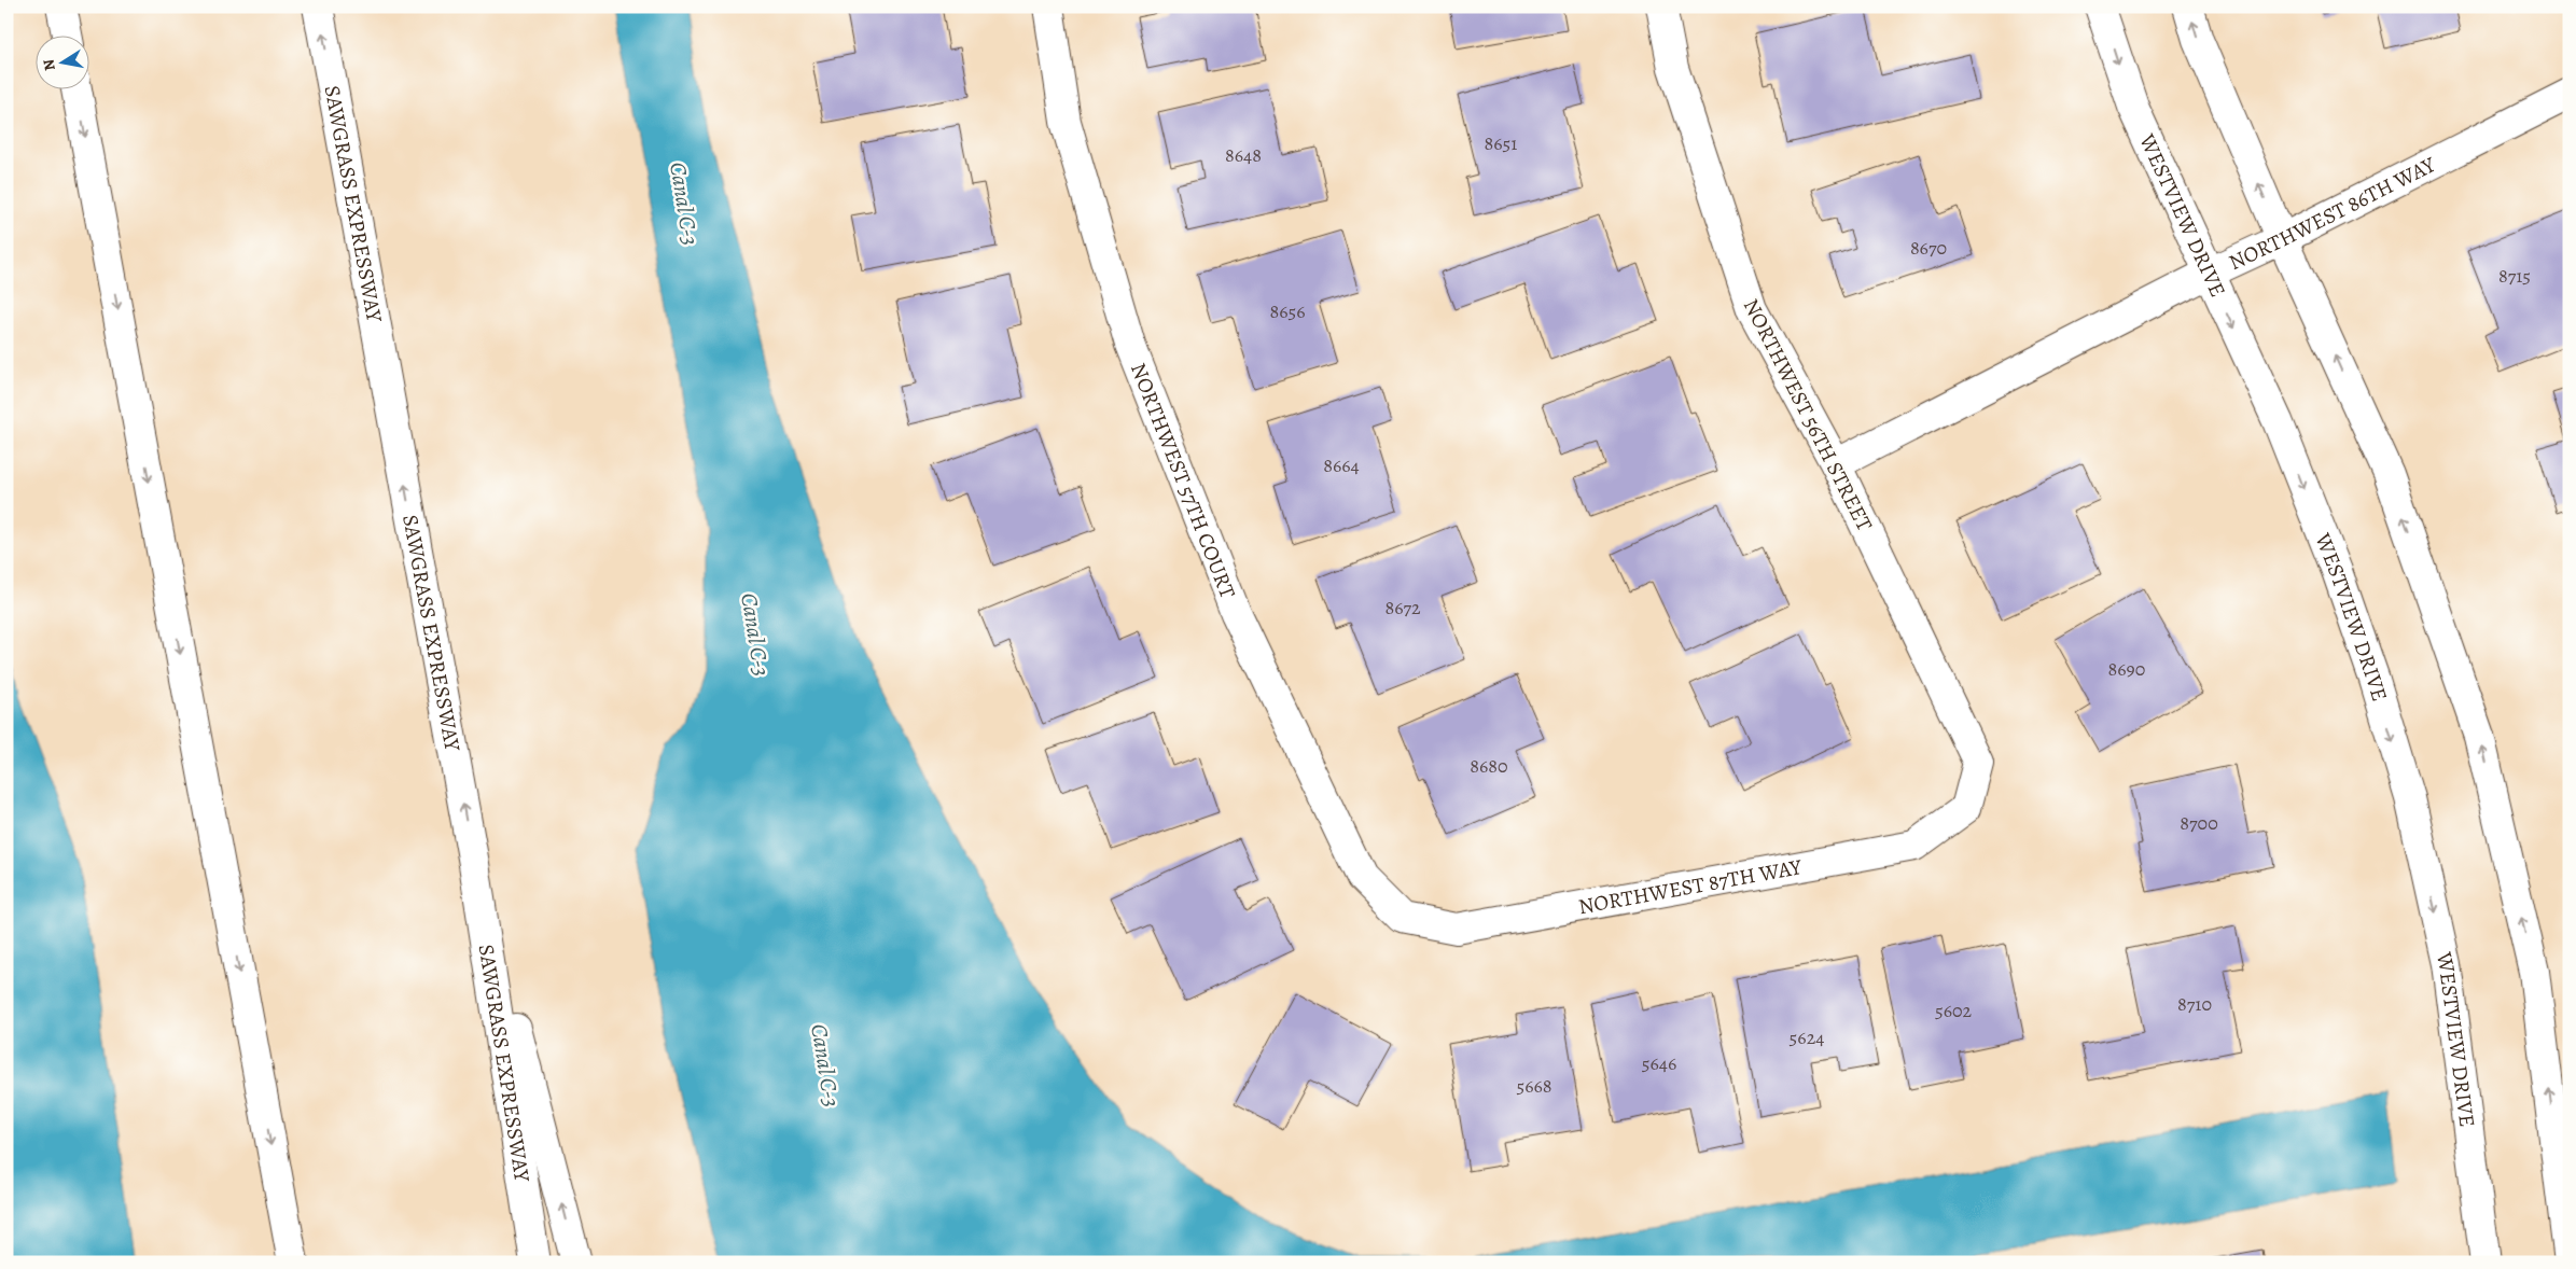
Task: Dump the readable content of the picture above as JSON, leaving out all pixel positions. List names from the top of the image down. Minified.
{"streets":{"main road":["SAWGRASS EXPRESSWAY","NORTHWEST 86TH WAY","WESTVIEW DRIVE","NORTHWEST 56TH STREET","NORTHWEST 57TH COURT","NORTHWEST 87TH WAY"]},"crossings":[["NORTHWEST 86TH WAY","WESTVIEW DRIVE"],["NORTHWEST 86TH WAY","NORTHWEST 56TH STREET"],["NORTHWEST 56TH STREET","NORTHWEST 87TH WAY"],["NORTHWEST 57TH COURT","NORTHWEST 87TH WAY"]],"water":["Canal C-3"],"house_numbers":["8651","8648","8670","8715","8656","8664","8672","8690","8680","8700","8710","5602","5624","5646","5668"],"north":"left"}
